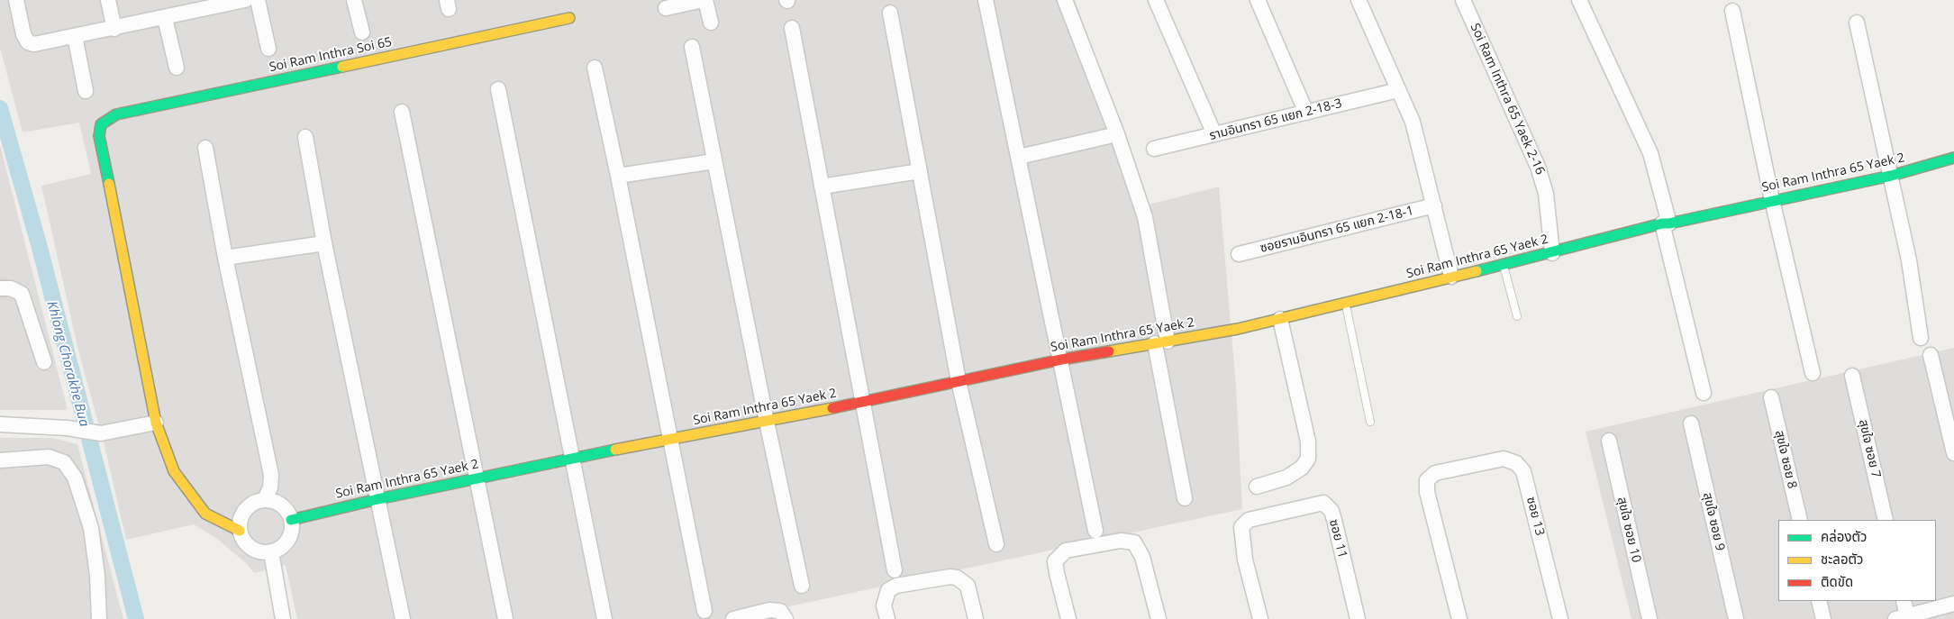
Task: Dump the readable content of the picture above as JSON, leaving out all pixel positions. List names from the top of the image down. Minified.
{"streets":{"street":["Soi Ram Inthra Soi 65","Soi Ram Inthra 65 Yaek 2-16","รามอินทรา 65 แยก 2-18-3","Soi Ram Inthra 65 Yaek 2","ซอยรามอินทรา 65 แยก 2-18-1","สุขใจ ซอย 7","สุขใจ ซอย 8","ซอย 13","สุขใจ ซอย 9","สุขใจ ซอย 10","ซอย 11"]},"crossings":[["Soi Ram Inthra 65 Yaek 2-16","Soi Ram Inthra 65 Yaek 2"]],"water":["Khlong Chorakhe Bua"],"legend":["คล่องตัว","ชะลอตัว","ติดขัด"]}
